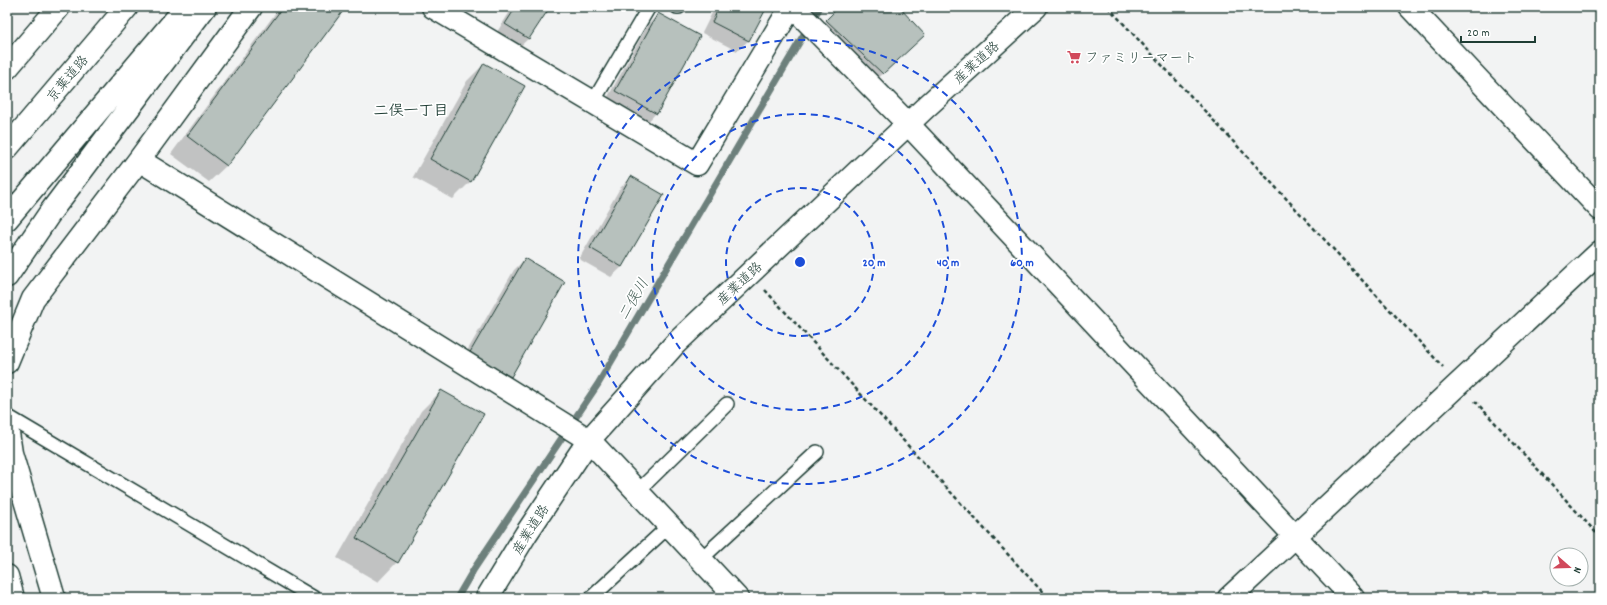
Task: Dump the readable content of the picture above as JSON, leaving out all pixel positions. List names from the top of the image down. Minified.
{"streets":{"main road":["産業道路","京葉道路"]},"districts":["二俣一丁目"],"water":["二俣川"],"places":{"supermarket":["ファミリーマート"]},"scale_bar":"20 m","north":"right","rings":["20 m","40 m","60 m"]}
